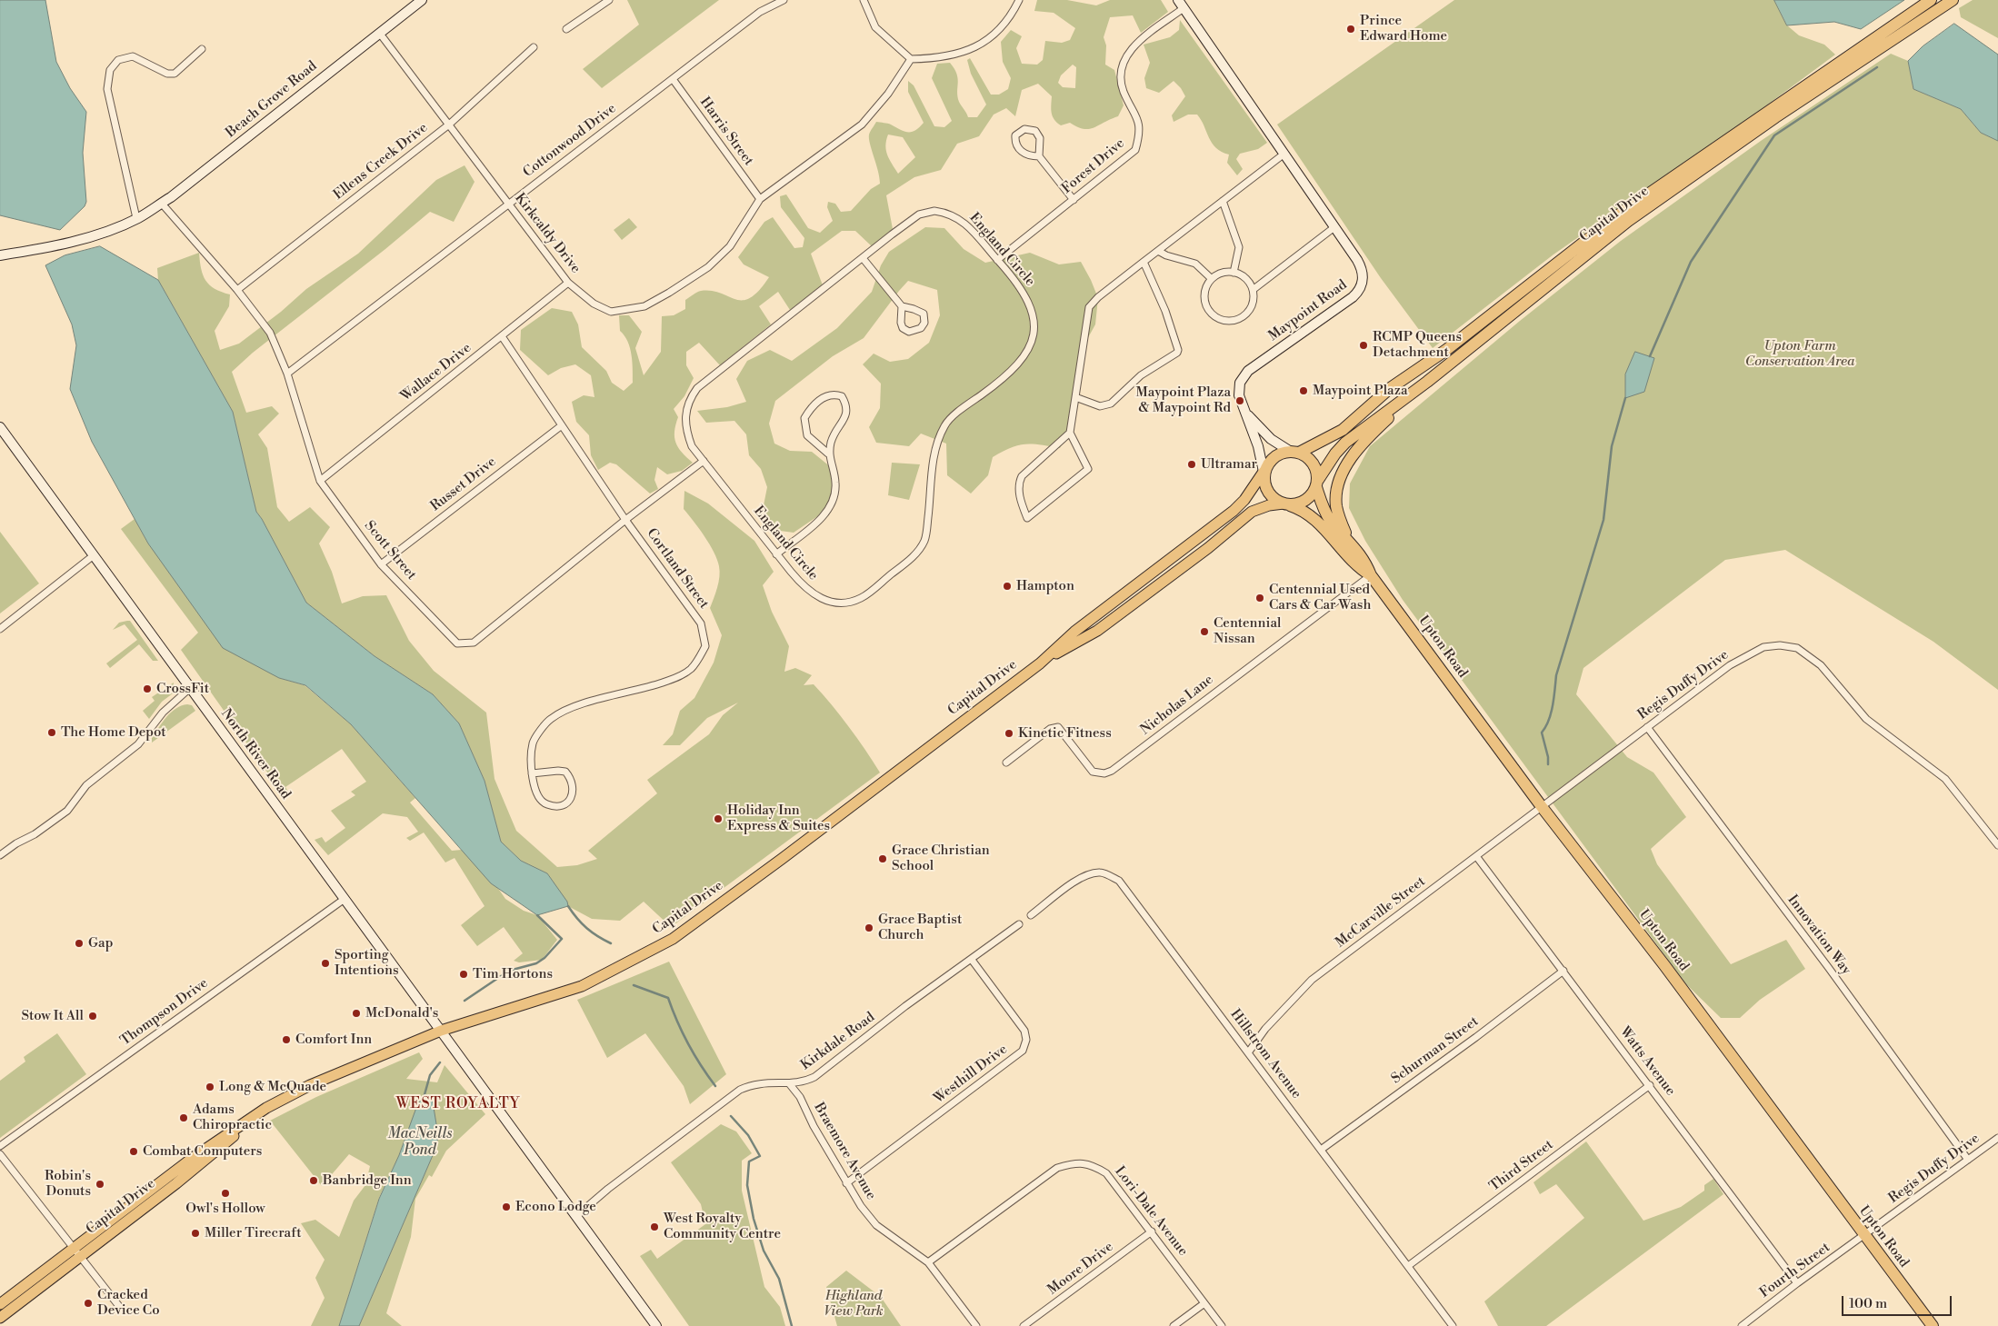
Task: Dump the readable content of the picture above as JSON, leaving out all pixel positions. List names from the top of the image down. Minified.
{"streets":{"highway":["Capital Drive","Upton Road"],"street":["Beach Grove Road","Harris Street","Cottonwood Drive","Ellens Creek Drive","Forest Drive","Kirkcaldy Drive","England Circle","Maypoint Road","Wallace Drive","Russet Drive","Scott Street","Cortland Street","Regis Duffy Drive","Nicholas Lane","North River Road","McCarville Street","Innovation Way","Thompson Drive","Kirkdale Road","Schurman Street","Hillstrom Avenue","Watts Avenue","Westhill Drive","Braemore Avenue","Third Street","Lori-Dale Avenue","Moore Drive","Fourth Street"]},"crossings":[["Beach Grove Road","Kirkcaldy Drive"],["Beach Grove Road","Scott Street"],["Harris Street","Cottonwood Drive"],["Harris Street","Kirkcaldy Drive"],["Cottonwood Drive","Kirkcaldy Drive"],["Cottonwood Drive","Scott Street"],["Ellens Creek Drive","Kirkcaldy Drive"],["Ellens Creek Drive","Scott Street"],["Forest Drive","England Circle"],["Forest Drive","Maypoint Road"],["Capital Drive","Maypoint Road"],["Capital Drive","Upton Road"],["Capital Drive","North River Road"],["Kirkcaldy Drive","Wallace Drive"],["England Circle","Scott Street"],["Maypoint Road","Upton Road"],["Wallace Drive","Scott Street"],["Wallace Drive","Cortland Street"],["Russet Drive","Scott Street"],["Russet Drive","Cortland Street"],["Scott Street","Cortland Street"],["Upton Road","Regis Duffy Drive"],["Upton Road","Nicholas Lane"],["Upton Road","McCarville Street"],["Upton Road","Fourth Street"],["Regis Duffy Drive","McCarville Street"],["Regis Duffy Drive","Innovation Way"],["Regis Duffy Drive","Fourth Street"],["North River Road","Thompson Drive"],["North River Road","Kirkdale Road"],["McCarville Street","Hillstrom Avenue"],["McCarville Street","Watts Avenue"],["Kirkdale Road","Westhill Drive"],["Kirkdale Road","Braemore Avenue"],["Schurman Street","Hillstrom Avenue"],["Schurman Street","Watts Avenue"],["Hillstrom Avenue","Third Street"],["Watts Avenue","Third Street"],["Watts Avenue","Fourth Street"],["Westhill Drive","Braemore Avenue"],["Braemore Avenue","Lori-Dale Avenue"],["Lori-Dale Avenue","Moore Drive"]],"districts":["WEST ROYALTY"],"water":["MacNeills Pond"],"parks":["Upton Farm Conservation Area","Highland View Park"],"places":["Prince Edward Home","RCMP Queens Detachment","Maypoint Plaza","Maypoint Plaza & Maypoint Rd","Ultramar","Hampton","Centennial Used Cars & Car Wash","Centennial Nissan","CrossFit","The Home Depot","Kinetic Fitness","Holiday Inn Express & Suites","Grace Christian School","Grace Baptist Church","Gap","Sporting Intentions","Tim Hortons","McDonald's","Stow It All","Comfort Inn","Long & McQuade","Adams Chiropractic","Combat Computers","Banbridge Inn","Robin's Donuts","Owl's Hollow","Econo Lodge","West Royalty Community Centre","Miller Tirecraft","Cracked Device Co"],"scale_bar":"100 m"}
